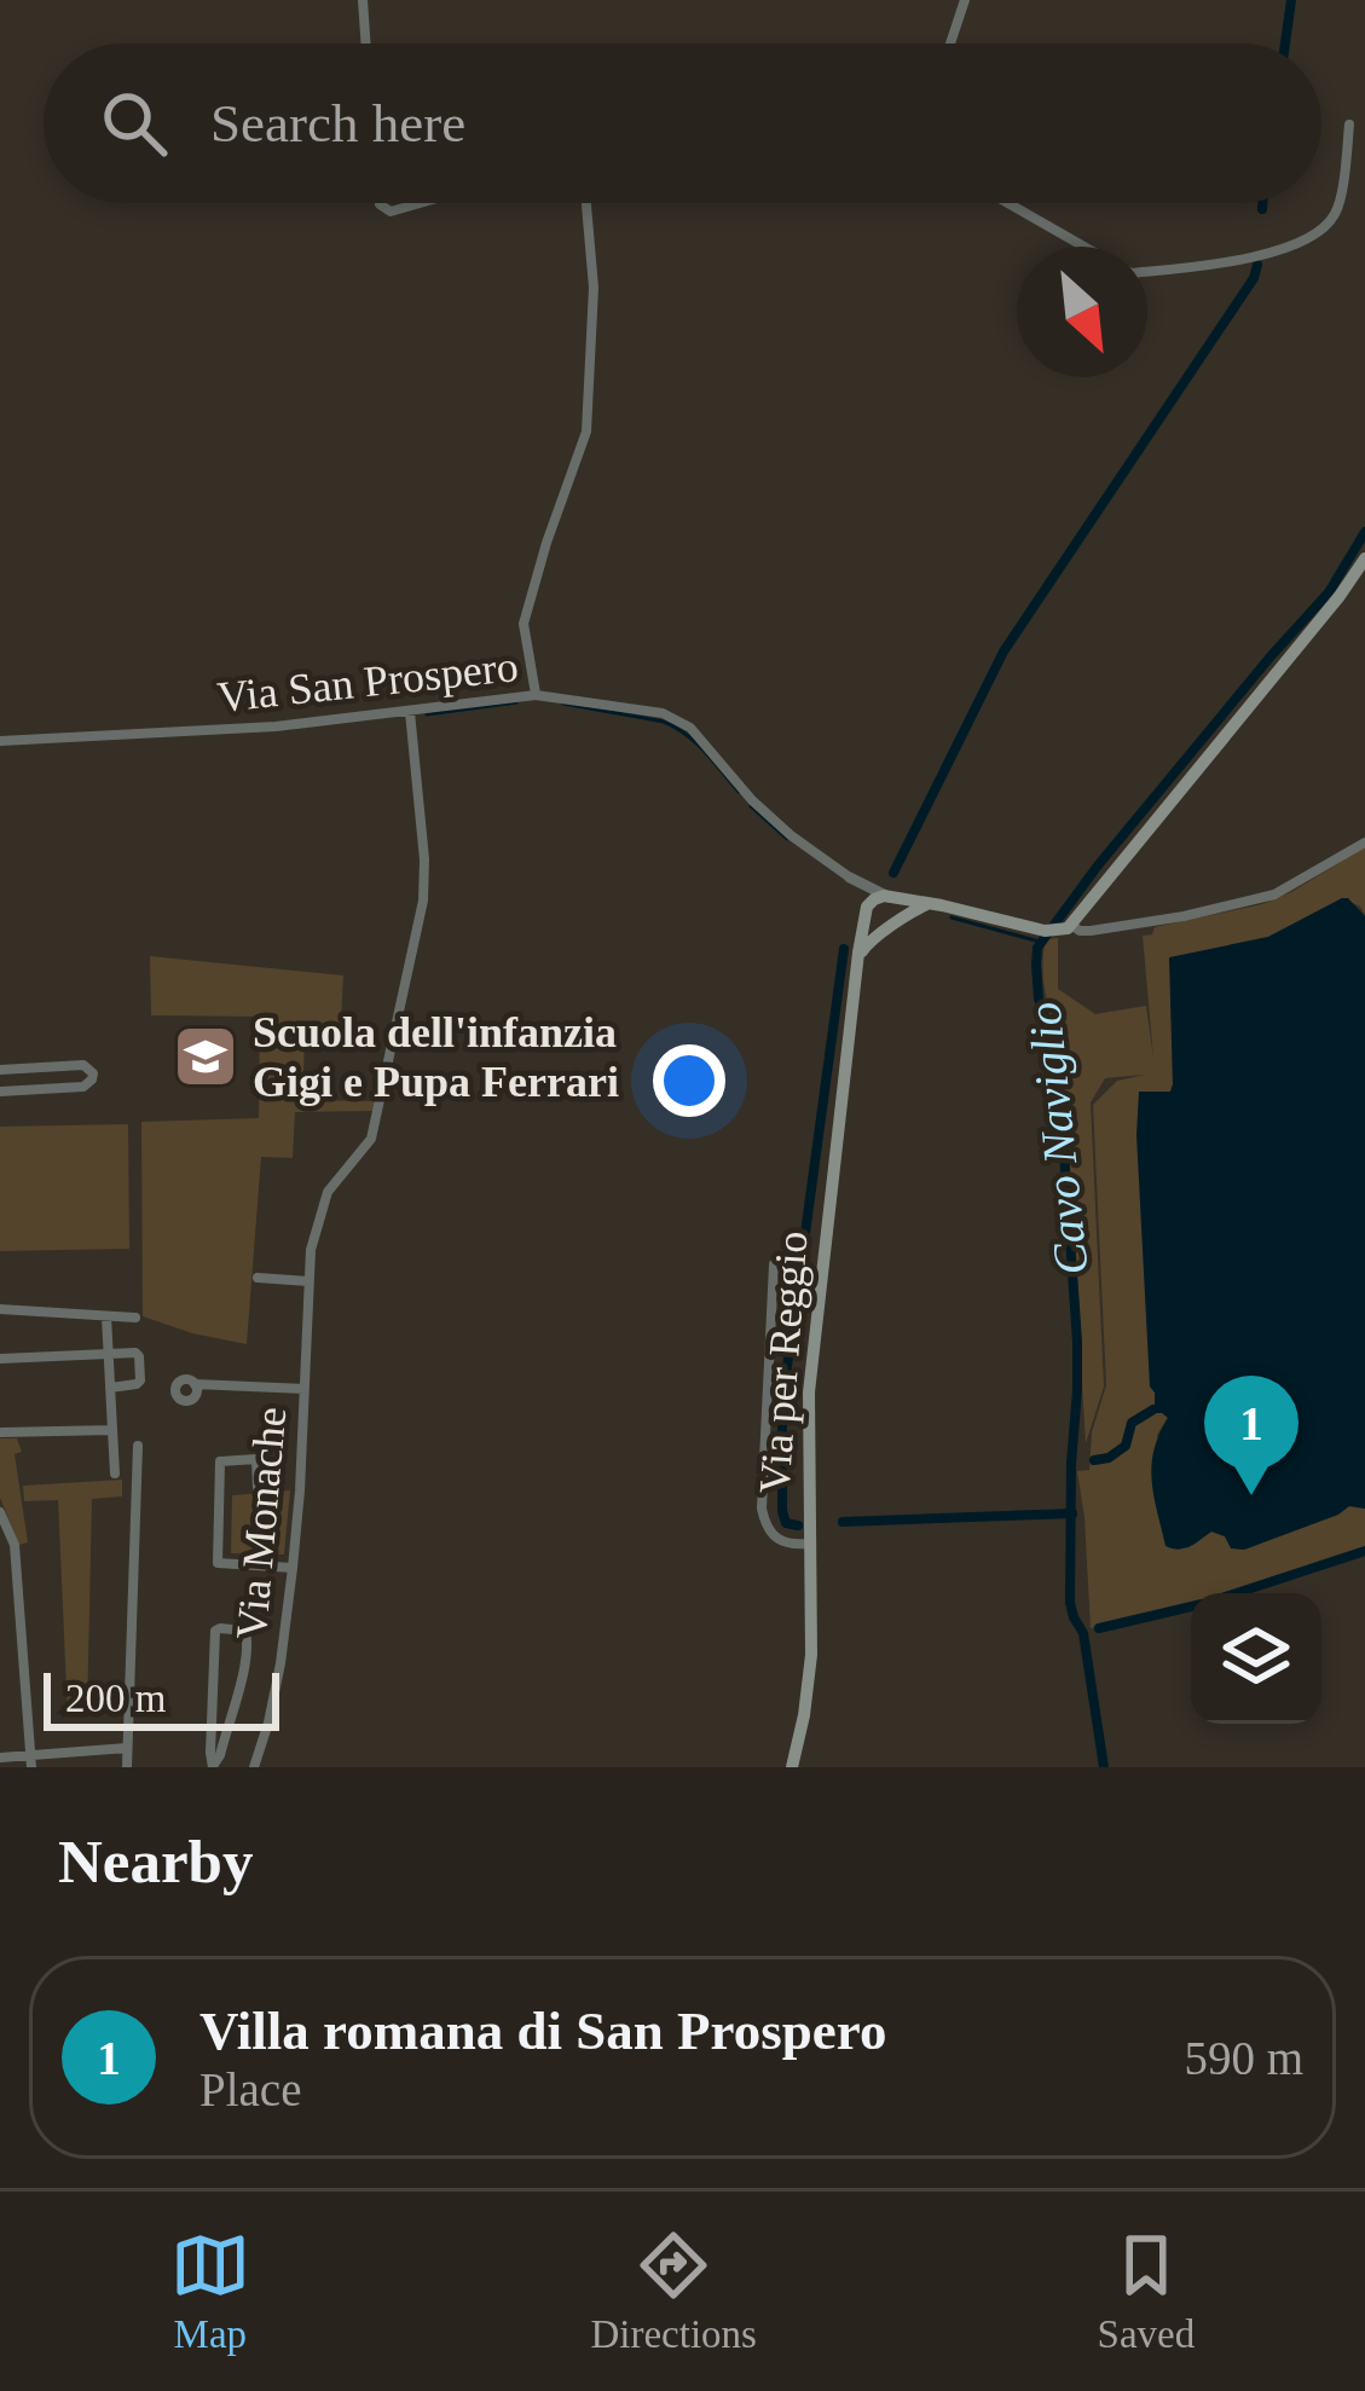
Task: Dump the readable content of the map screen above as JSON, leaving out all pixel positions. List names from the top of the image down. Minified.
{"streets":{"main road":["Via per Reggio"],"street":["Via San Prospero","Via Monache"]},"crossings":[["Via San Prospero","Via per Reggio"],["Via San Prospero","Via Monache"]],"water":["Cavo Naviglio"],"places":{"school or university":["Scuola dell'infanzia Gigi e Pupa Ferrari"]},"scale_bar":"200 m","north":"bottom right","page":{"search":"Search here","pins":"1","scale":"200 m","heading":"Nearby","list":[{"mark":"1","name":"Villa romana di San Prospero","note":"Place","value":"590 m"}],"nav":["Map","Directions","Saved"]}}
